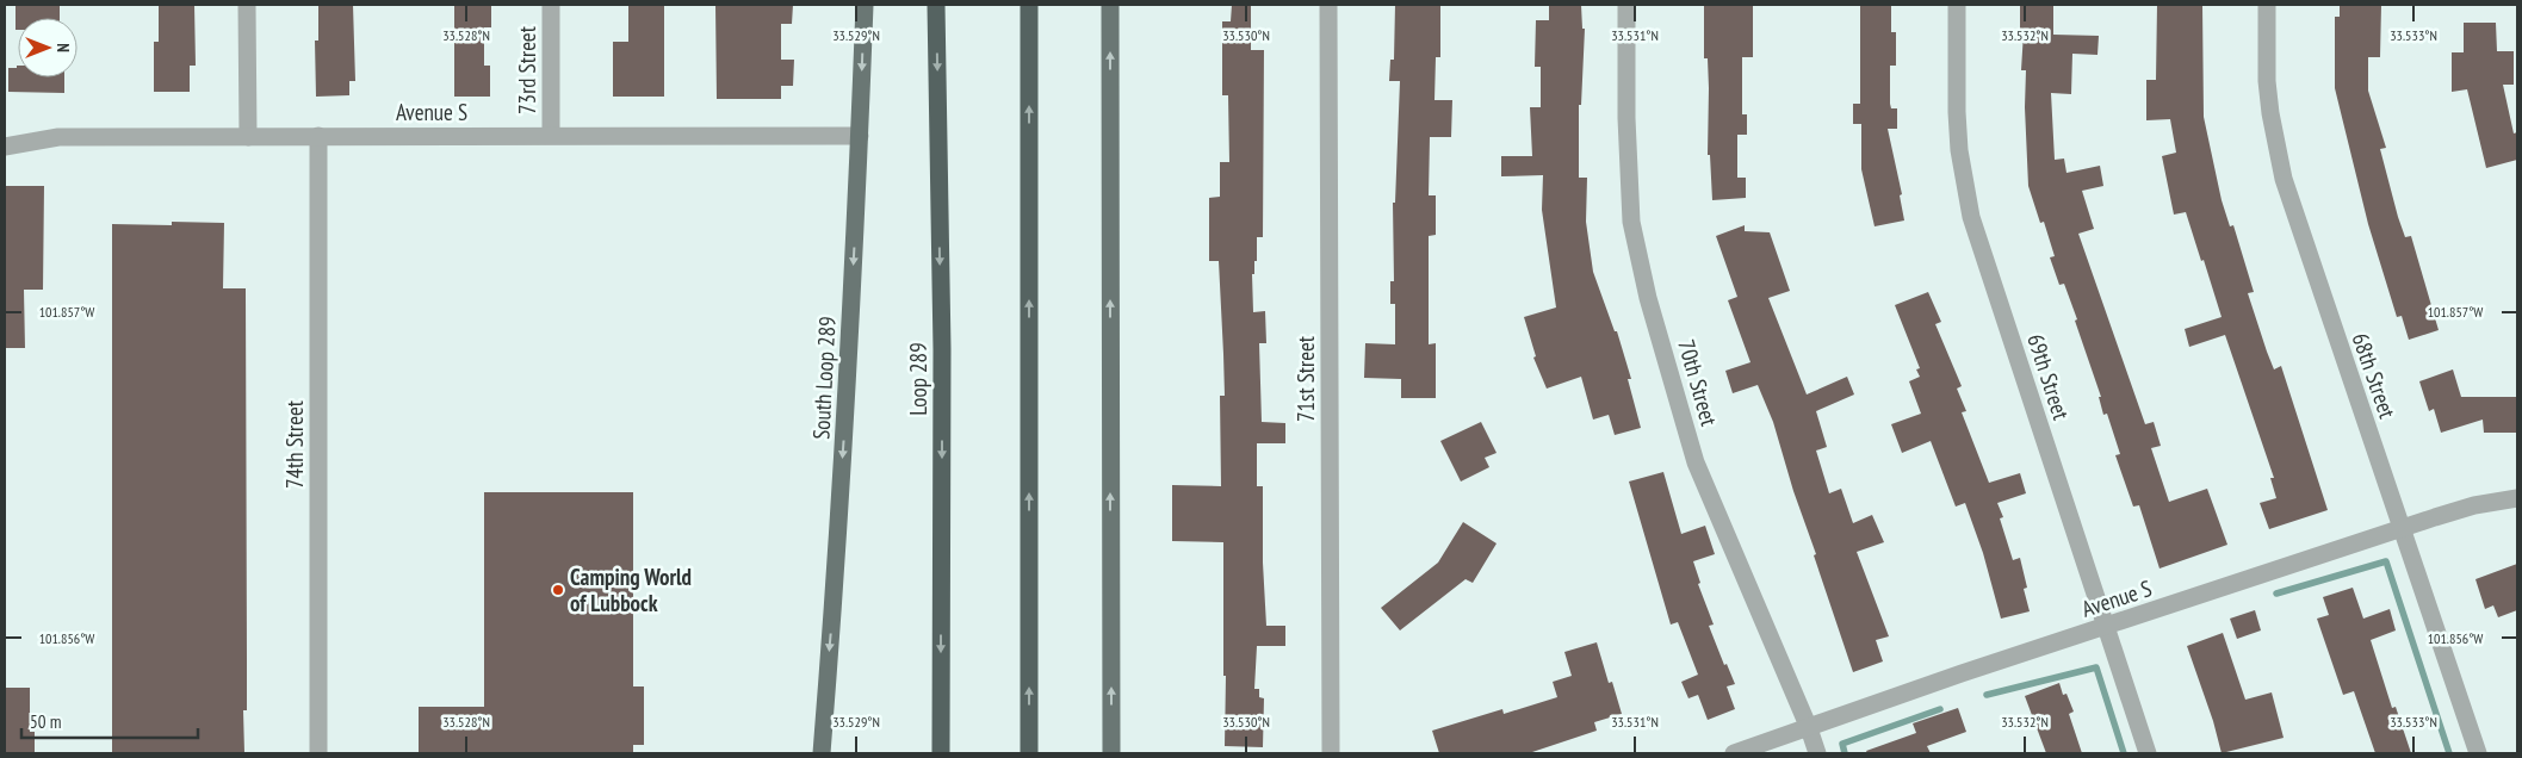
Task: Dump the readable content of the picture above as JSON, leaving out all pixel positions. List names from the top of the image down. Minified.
{"streets":{"highway":["Loop 289"],"main road":["South Loop 289"],"street":["73rd Street","Avenue S","68th Street","69th Street","71st Street","70th Street","74th Street"]},"crossings":[["73rd Street","Avenue S"],["Avenue S","68th Street"],["Avenue S","69th Street"],["Avenue S","South Loop 289"],["Avenue S","70th Street"],["Avenue S","74th Street"]],"one_way":["South Loop 289"],"places":["Camping World of Lubbock"],"scale_bar":"50 m","north":"right","coordinates":["33.528°N","33.529°N","33.530°N","33.531°N","33.532°N","33.533°N","101.857°W","101.856°W"]}
